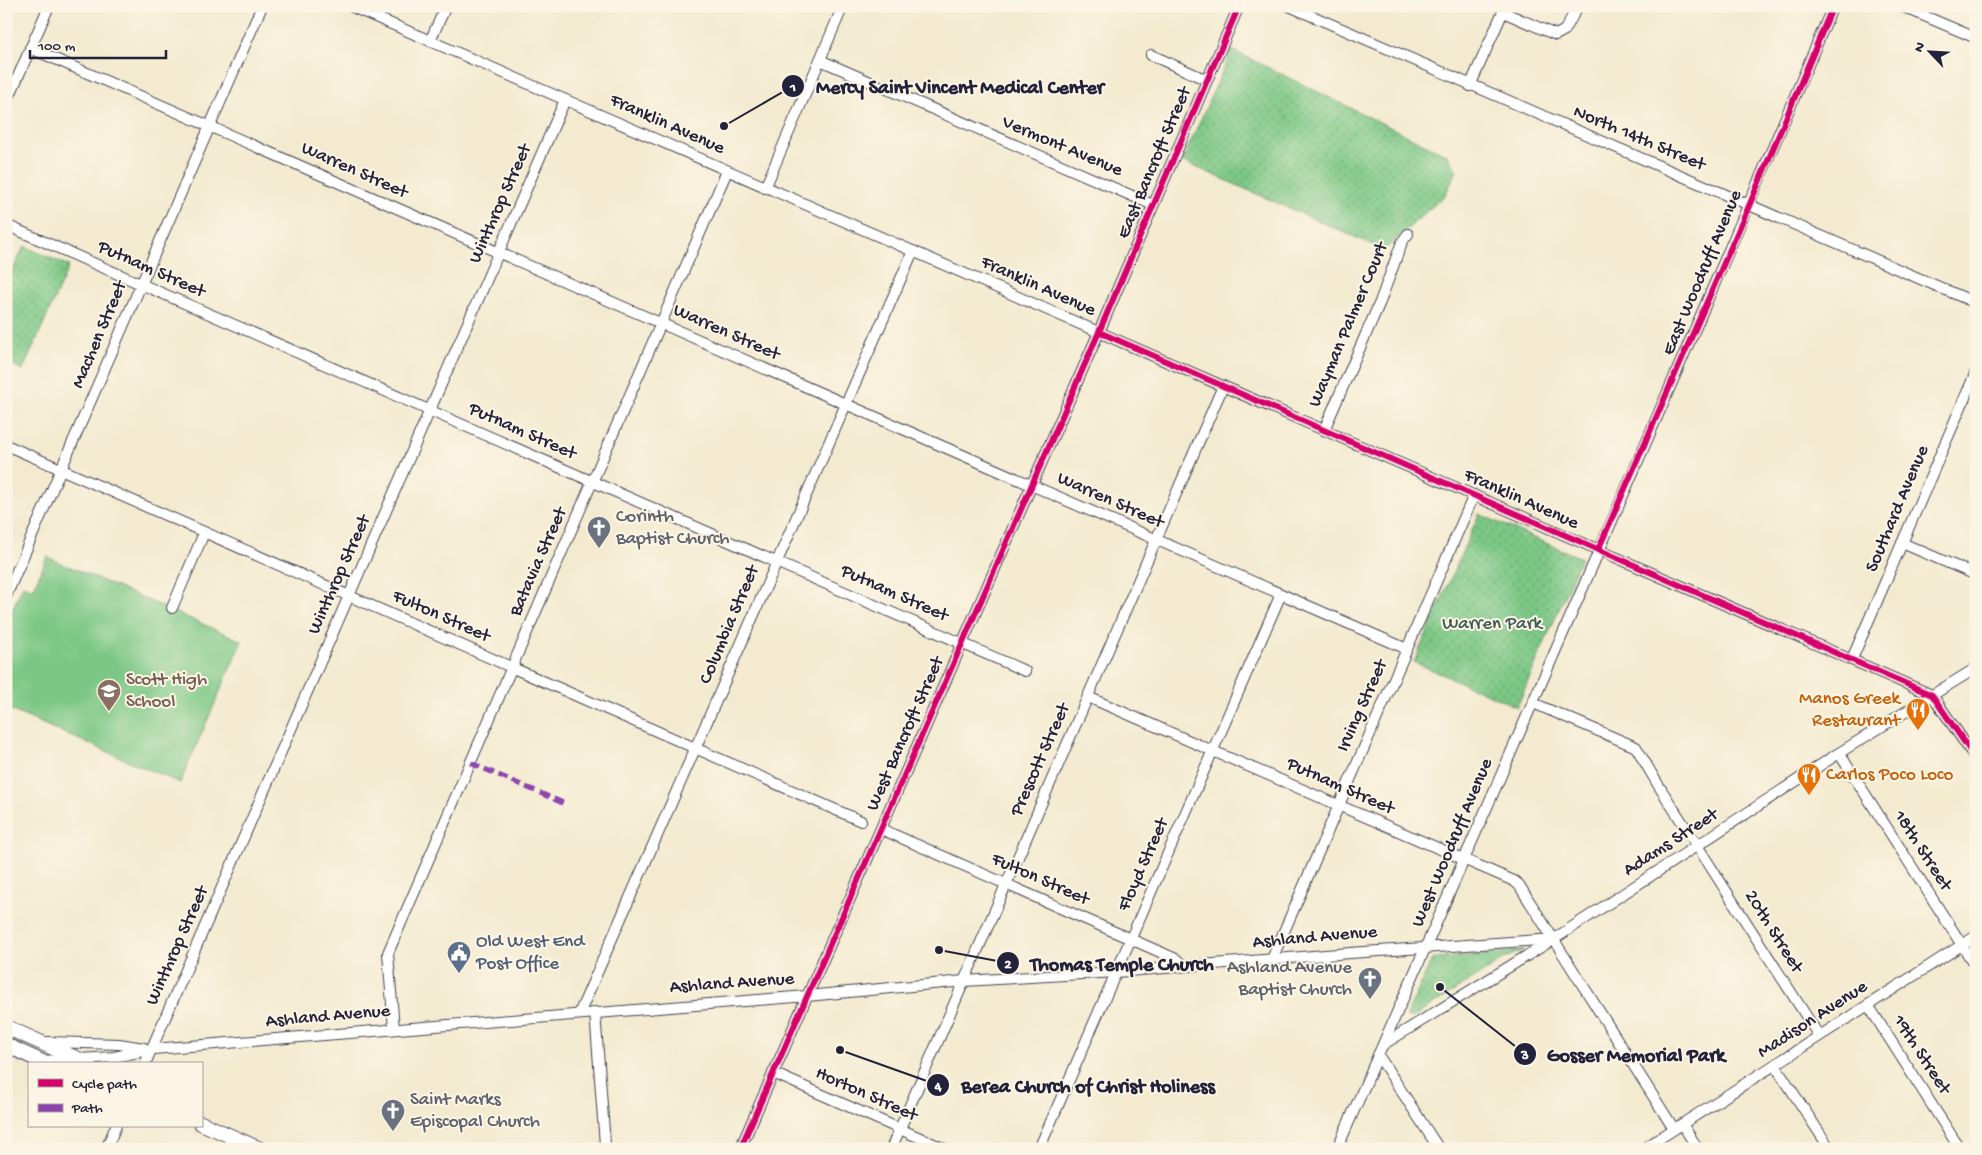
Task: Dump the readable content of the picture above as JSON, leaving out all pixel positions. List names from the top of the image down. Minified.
{"streets":{"street":["Franklin Avenue","North 14th Street","Vermont Avenue","East Bancroft Street","Warren Street","Winthrop Street","Putnam Street","East Woodruff Avenue","Wayman Palmer Court","Machen Street","Southard Avenue","Batavia Street","Fulton Street","Columbia Street","Irving Street","West Bancroft Street","Prescott Street","West Woodruff Avenue","Adams Street","18th Street","Floyd Street","20th Street","Ashland Avenue","Madison Avenue","19th Street","Horton Street"]},"crossings":[["Franklin Avenue","East Bancroft Street"],["Franklin Avenue","Winthrop Street"],["Franklin Avenue","East Woodruff Avenue"],["Franklin Avenue","Wayman Palmer Court"],["Franklin Avenue","Southard Avenue"],["Franklin Avenue","Batavia Street"],["Franklin Avenue","Columbia Street"],["Franklin Avenue","Irving Street"],["Franklin Avenue","West Bancroft Street"],["Franklin Avenue","Prescott Street"],["Franklin Avenue","West Woodruff Avenue"],["Franklin Avenue","Adams Street"],["North 14th Street","East Woodruff Avenue"],["Vermont Avenue","East Bancroft Street"],["East Bancroft Street","West Bancroft Street"],["Warren Street","Winthrop Street"],["Warren Street","Machen Street"],["Warren Street","Batavia Street"],["Warren Street","Columbia Street"],["Warren Street","Irving Street"],["Warren Street","West Bancroft Street"],["Warren Street","Prescott Street"],["Warren Street","Floyd Street"],["Winthrop Street","Putnam Street"],["Winthrop Street","Fulton Street"],["Winthrop Street","Ashland Avenue"],["Putnam Street","Machen Street"],["Putnam Street","Batavia Street"],["Putnam Street","Columbia Street"],["Putnam Street","Irving Street"],["Putnam Street","West Bancroft Street"],["Putnam Street","Prescott Street"],["Putnam Street","West Woodruff Avenue"],["Putnam Street","Adams Street"],["Putnam Street","Floyd Street"],["Putnam Street","Ashland Avenue"],["Putnam Street","Madison Avenue"],["East Woodruff Avenue","West Woodruff Avenue"],["Machen Street","Fulton Street"],["Batavia Street","Fulton Street"],["Batavia Street","Ashland Avenue"],["Fulton Street","Columbia Street"],["Fulton Street","West Bancroft Street"],["Fulton Street","Prescott Street"],["Fulton Street","Floyd Street"],["Fulton Street","Ashland Avenue"],["Columbia Street","Ashland Avenue"],["Irving Street","Ashland Avenue"],["West Bancroft Street","Ashland Avenue"],["West Bancroft Street","Horton Street"],["Prescott Street","Ashland Avenue"],["Prescott Street","Horton Street"],["West Woodruff Avenue","Adams Street"],["West Woodruff Avenue","Ashland Avenue"],["Adams Street","18th Street"],["Adams Street","20th Street"],["Adams Street","Ashland Avenue"],["18th Street","Madison Avenue"],["Floyd Street","Ashland Avenue"],["20th Street","Madison Avenue"],["Madison Avenue","19th Street"]],"parks":["Warren Park"],"places":{"other":["Mercy Saint Vincent Medical Center","Thomas Temple Church","Gosser Memorial Park","Berea Church of Christ Holiness"],"church":["Corinth Baptist Church","Ashland Avenue Baptist Church","Saint Marks Episcopal Church"],"school or university":["Scott High School"],"restaurant":["Manos Greek Restaurant","Carlos Poco Loco"],"public building":["Old West End Post Office"]},"legend":["Cycle path","Path"],"scale_bar":"100 m","north":"top left"}
